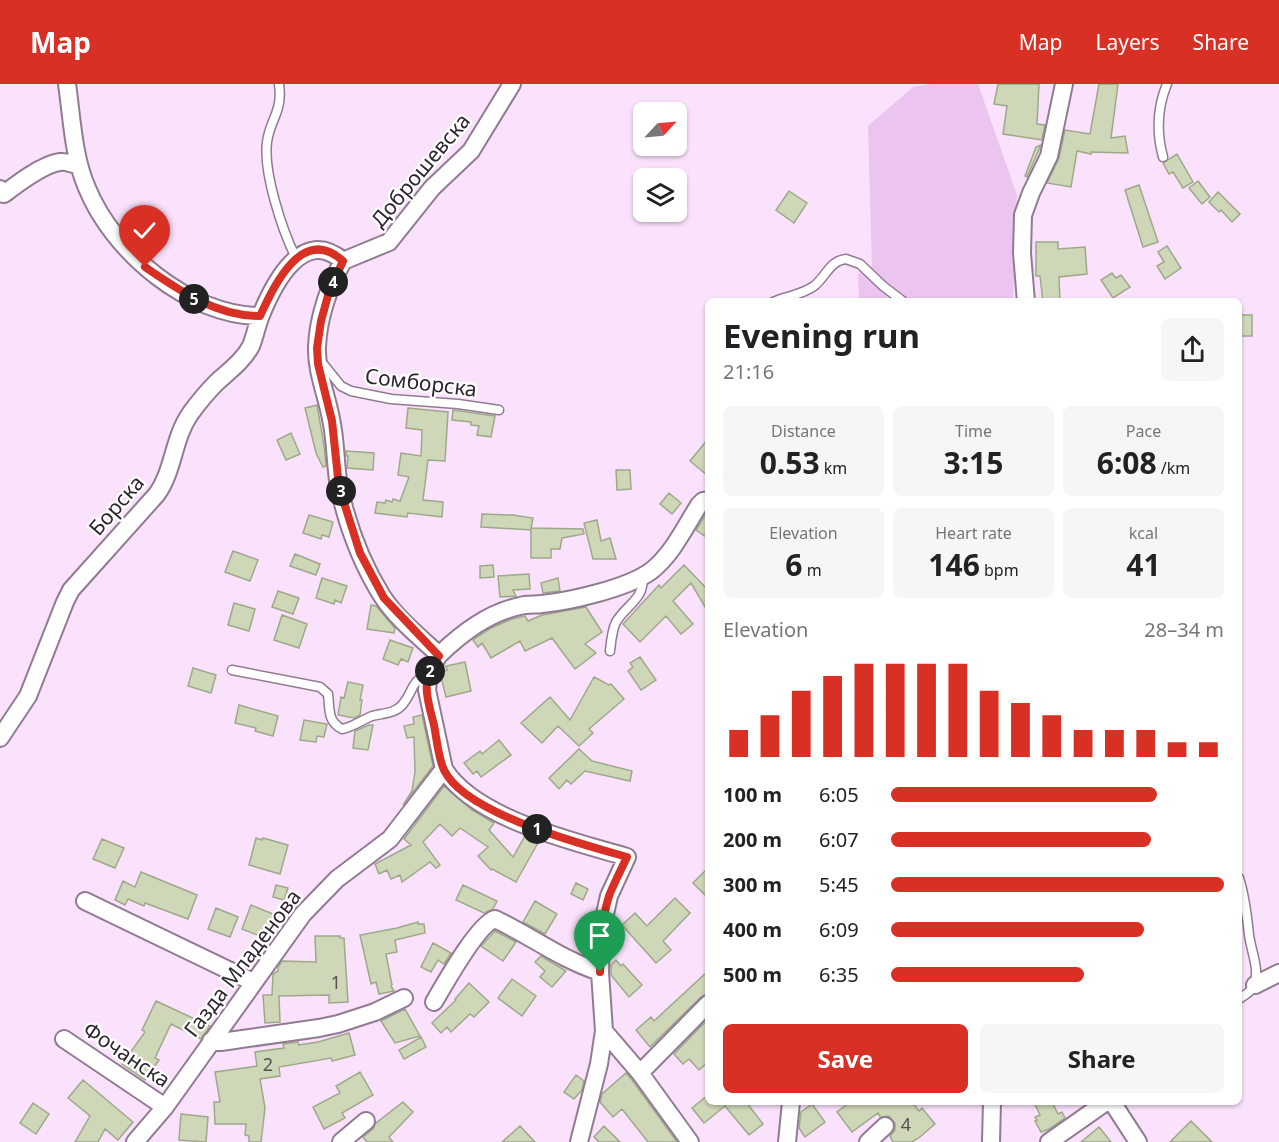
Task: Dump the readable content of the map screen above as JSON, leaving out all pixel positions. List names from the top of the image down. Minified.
{"streets":{"street":["Доброшевска","Борска","Газда Младенова","Фочанска"],"lane":["Сомборска"]},"crossings":[["Газда Младенова","Фочанска"]],"house_numbers":["1","2","4"],"north":"top right","page":{"header":"Map","nav":["Map","Layers","Share"],"pins":["4","5","3","2","1"],"heading":["Evening run","21:16"],"stats":[["Distance","0.53 km"],["Time","3:15"],["Pace","6:08 /km"],["Elevation","6 m"],["Heart rate","146 bpm"],["kcal","41"]],"chart":["Elevation","28–34 m"],"list":[{"name":"100 m","note":"6:05"},{"name":"200 m","note":"6:07"},{"name":"300 m","note":"5:45"},{"name":"400 m","note":"6:09"},{"name":"500 m","note":"6:35"}],"buttons":["Save","Share"]}}
